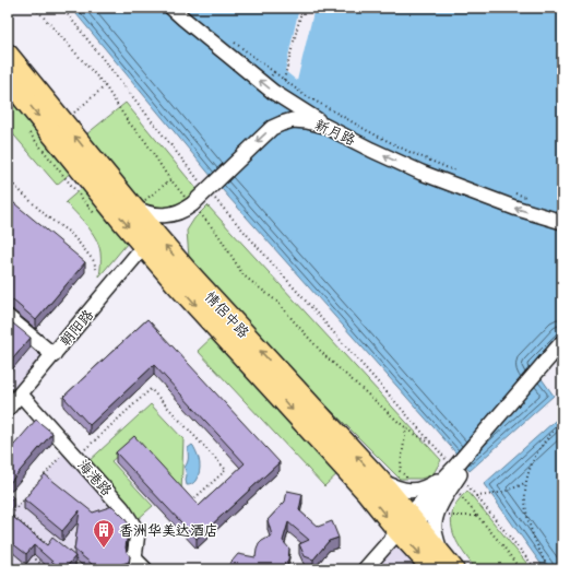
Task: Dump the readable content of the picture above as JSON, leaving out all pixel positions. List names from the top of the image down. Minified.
{"streets":{"highway":["情侶中路"],"street":["新月路","朝阳路","海港路"]},"crossings":[["新月路","情侶中路"],["情侶中路","朝阳路"],["朝阳路","海港路"]],"one_way":["新月路"],"places":{"building":["香洲华美达酒店"]}}
